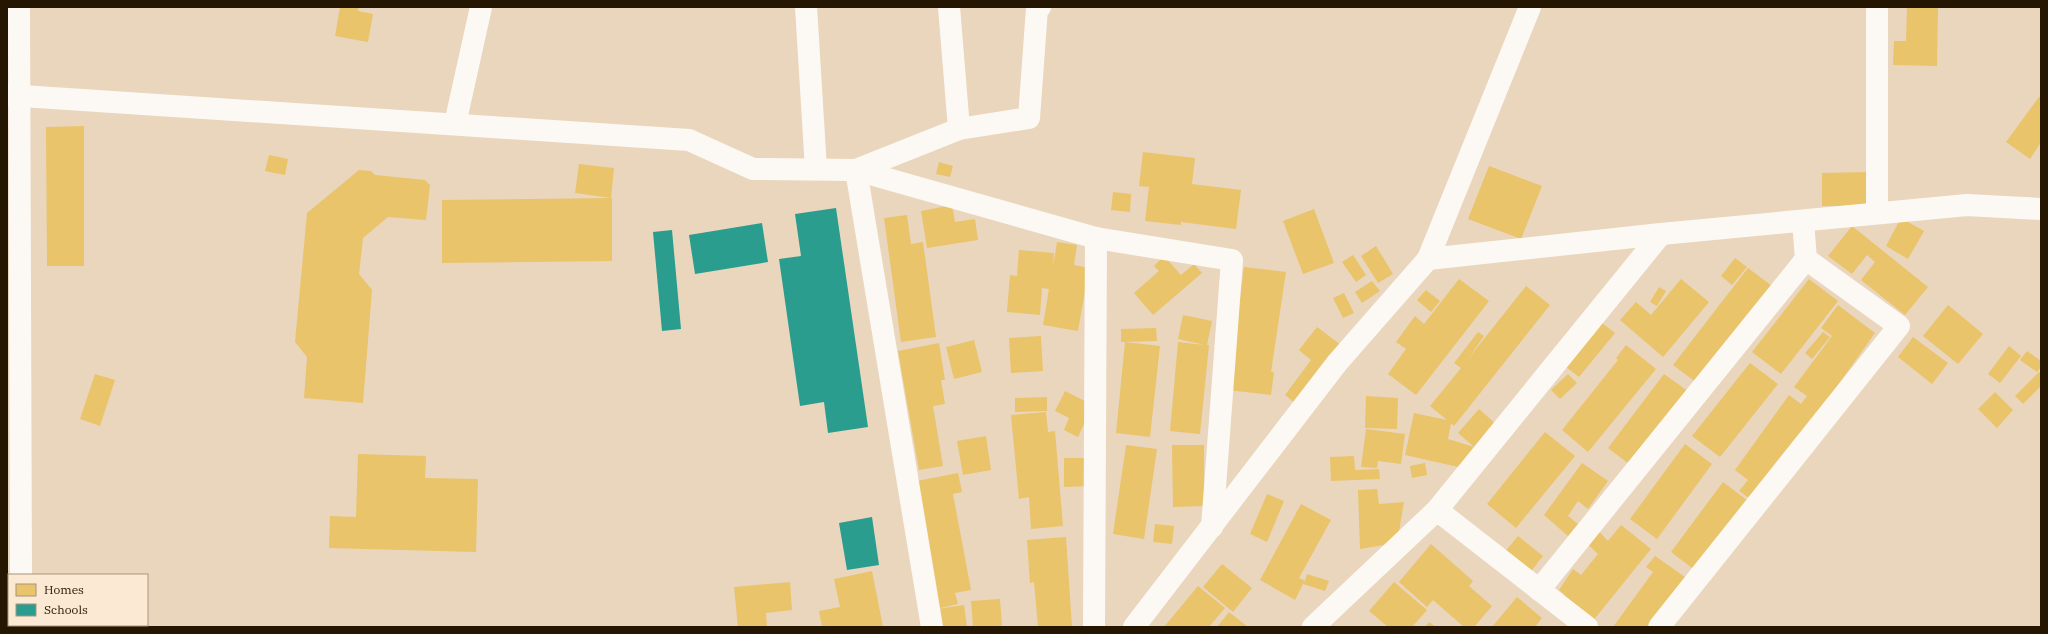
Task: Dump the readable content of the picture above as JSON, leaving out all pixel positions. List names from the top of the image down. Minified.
{"legend":["Homes","Schools"]}
